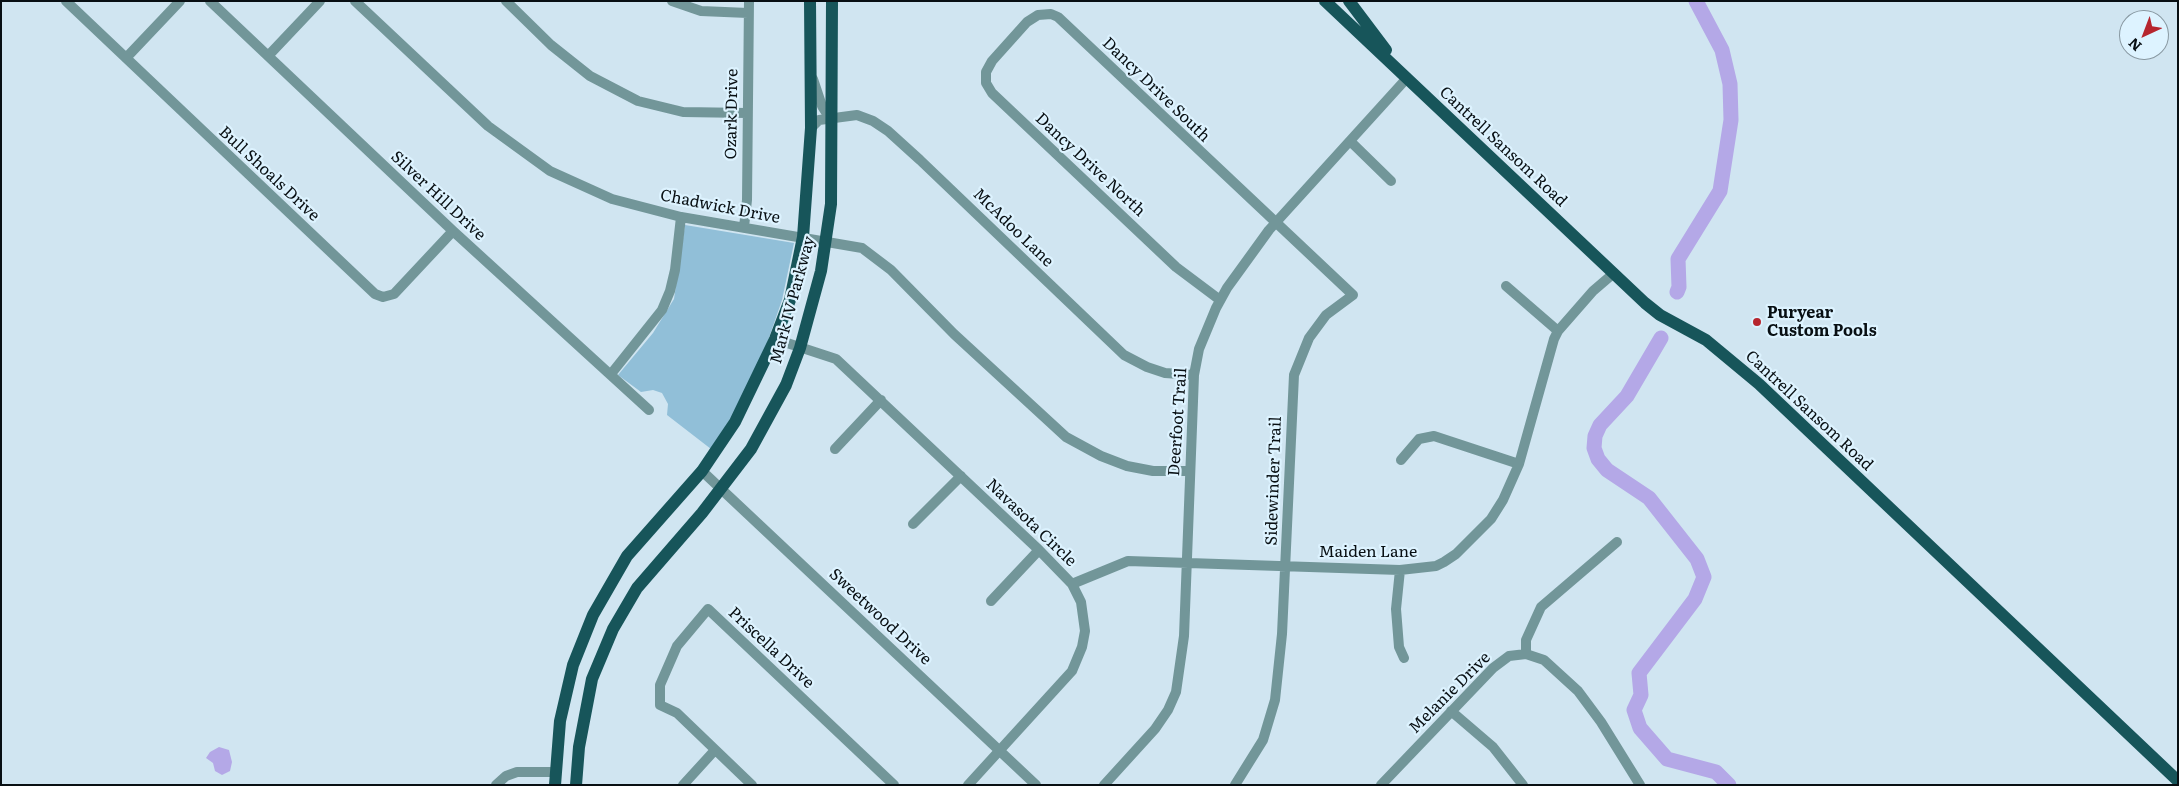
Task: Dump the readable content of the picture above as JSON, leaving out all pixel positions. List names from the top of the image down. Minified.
{"streets":{"main road":["Cantrell Sansom Road","Mark IV Parkway"],"street":["Dancy Drive South","Ozark Drive","Dancy Drive North","Bull Shoals Drive","Silver Hill Drive","Chadwick Drive","McAdoo Lane","Deerfoot Trail","Sidewinder Trail","Navasota Circle","Maiden Lane","Sweetwood Drive","Priscella Drive","Melanie Drive"]},"crossings":[["Dancy Drive South","Dancy Drive North"],["Dancy Drive South","Deerfoot Trail"],["Dancy Drive South","Sidewinder Trail"],["Ozark Drive","Chadwick Drive"],["Cantrell Sansom Road","Deerfoot Trail"],["Cantrell Sansom Road","Maiden Lane"],["Dancy Drive North","Deerfoot Trail"],["Bull Shoals Drive","Silver Hill Drive"],["Chadwick Drive","Mark IV Parkway"],["Chadwick Drive","Deerfoot Trail"],["McAdoo Lane","Mark IV Parkway"],["McAdoo Lane","Deerfoot Trail"],["Mark IV Parkway","Navasota Circle"],["Mark IV Parkway","Sweetwood Drive"],["Deerfoot Trail","Sidewinder Trail"],["Deerfoot Trail","Maiden Lane"],["Sidewinder Trail","Maiden Lane"],["Navasota Circle","Maiden Lane"],["Navasota Circle","Sweetwood Drive"]],"places":["Puryear Custom Pools"],"north":"bottom left"}
